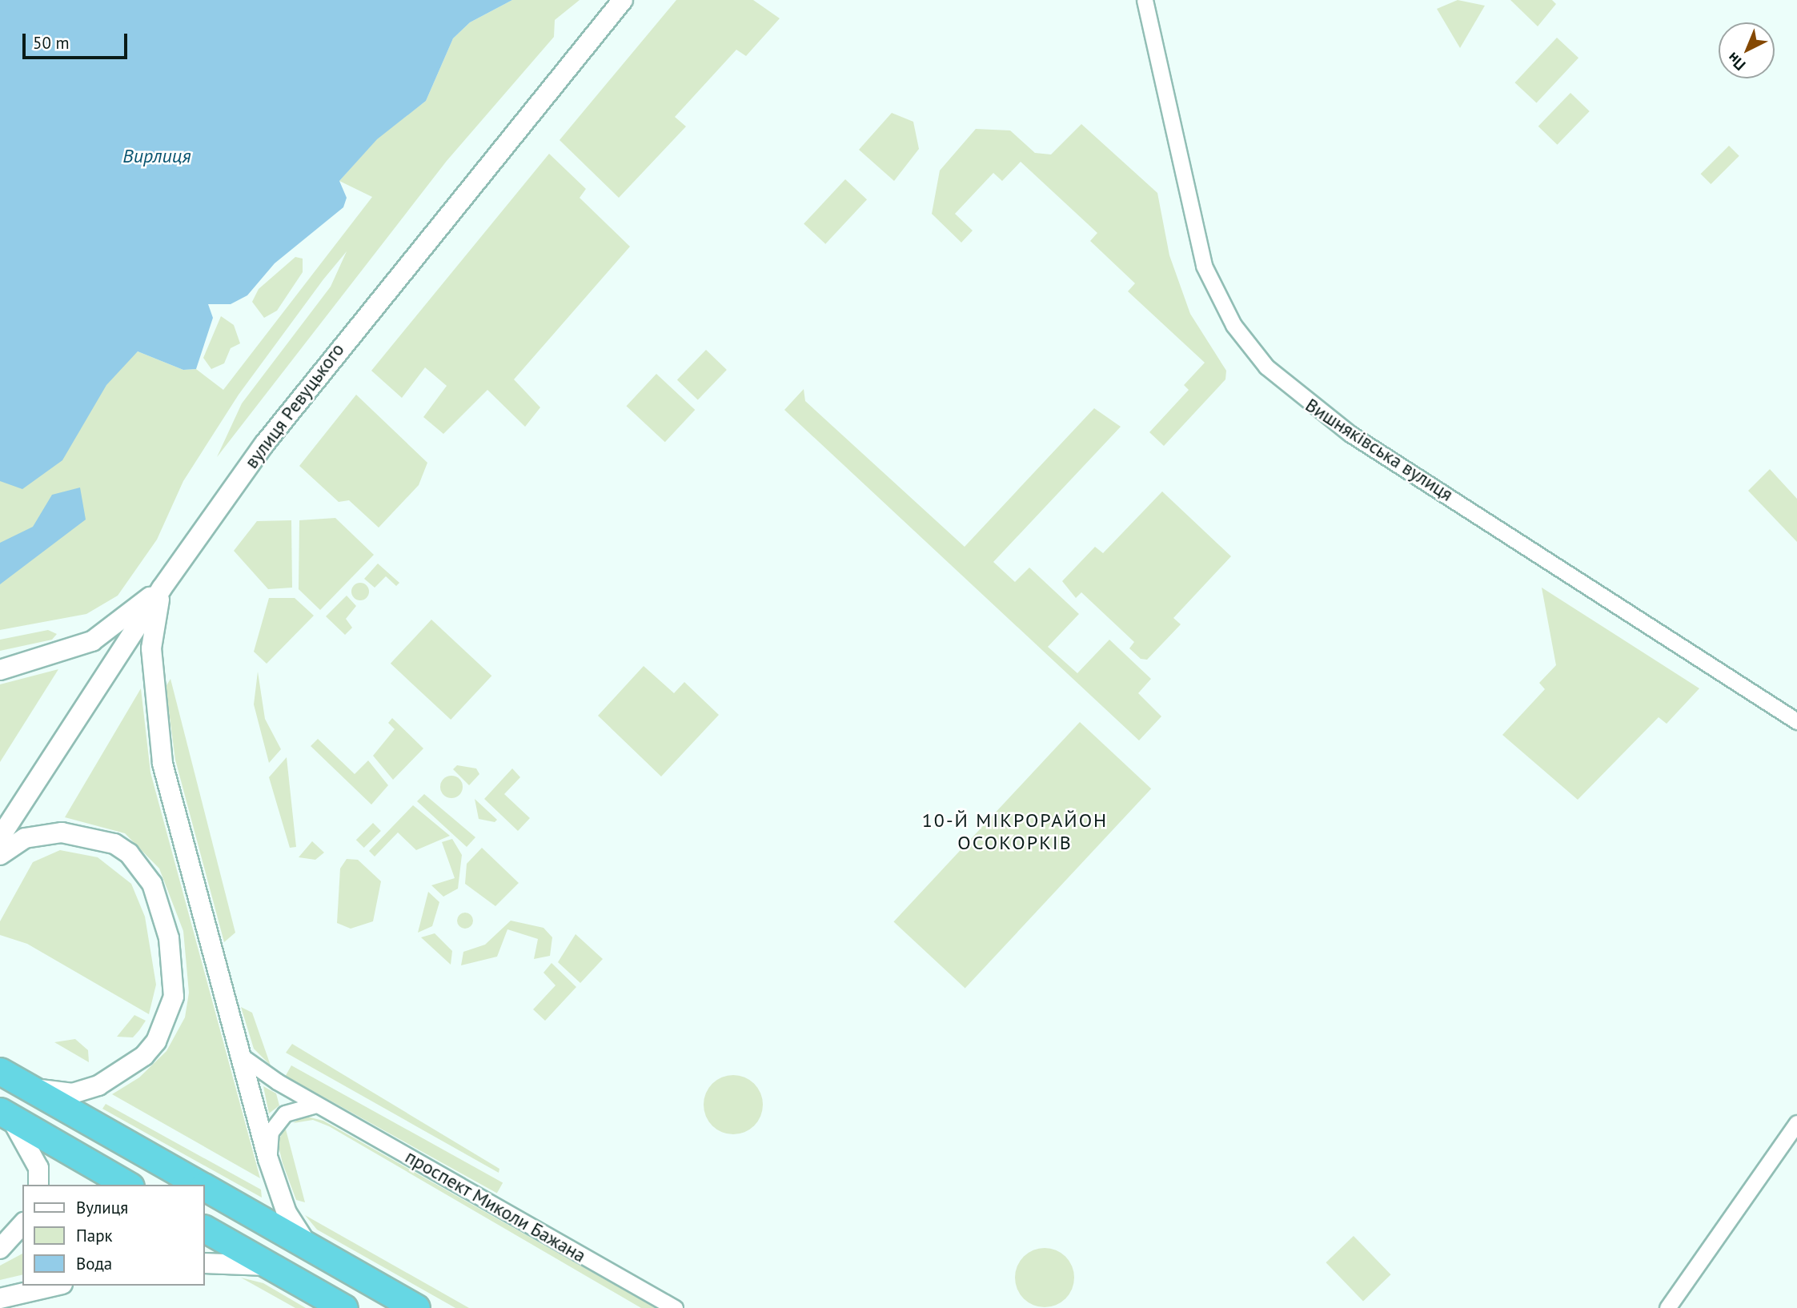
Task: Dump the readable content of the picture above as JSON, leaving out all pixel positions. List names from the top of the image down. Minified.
{"streets":{"street":["вулиця Ревуцького","Вишняківська вулиця","проспект Миколи Бажана"]},"districts":["10-Й МІКРОРАЙОН ОСОКОРКІВ"],"water":["Вирлиця"],"legend":["Вулиця","Парк","Вода"],"scale_bar":"50 m","north":"bottom left"}
